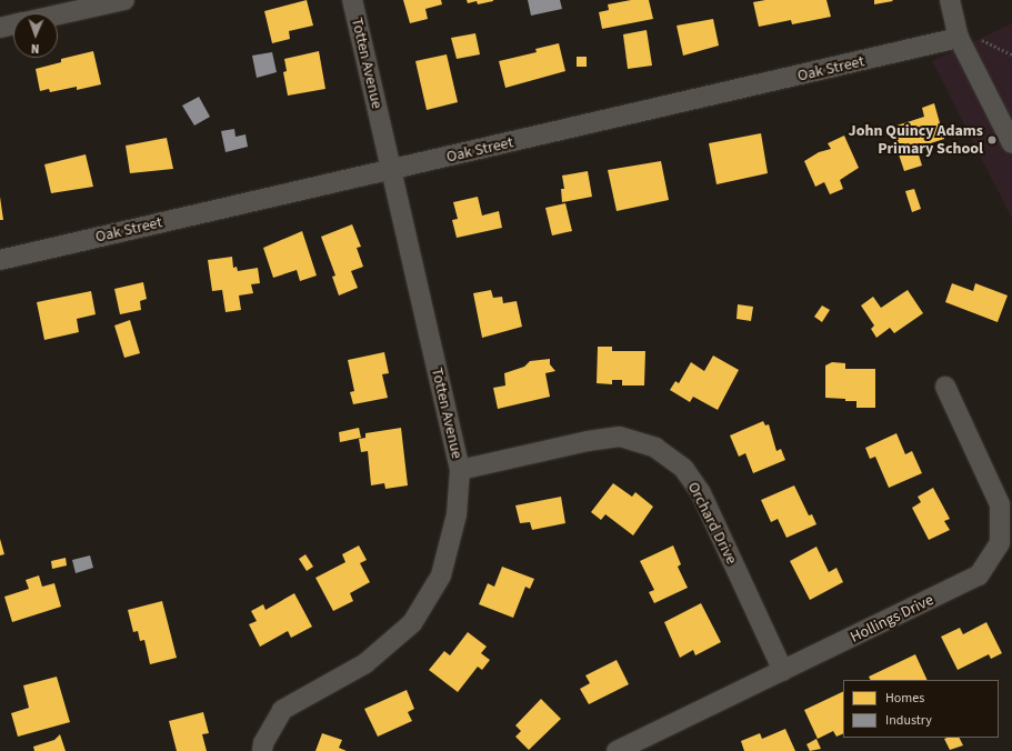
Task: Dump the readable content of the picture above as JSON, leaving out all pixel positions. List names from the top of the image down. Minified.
{"streets":{"street":["Totten Avenue","Oak Street","Orchard Drive","Hollings Drive"]},"crossings":[["Totten Avenue","Oak Street"],["Totten Avenue","Orchard Drive"],["Orchard Drive","Hollings Drive"]],"places":["John Quincy Adams Primary School"],"legend":["Homes","Industry"],"north":"bottom"}
